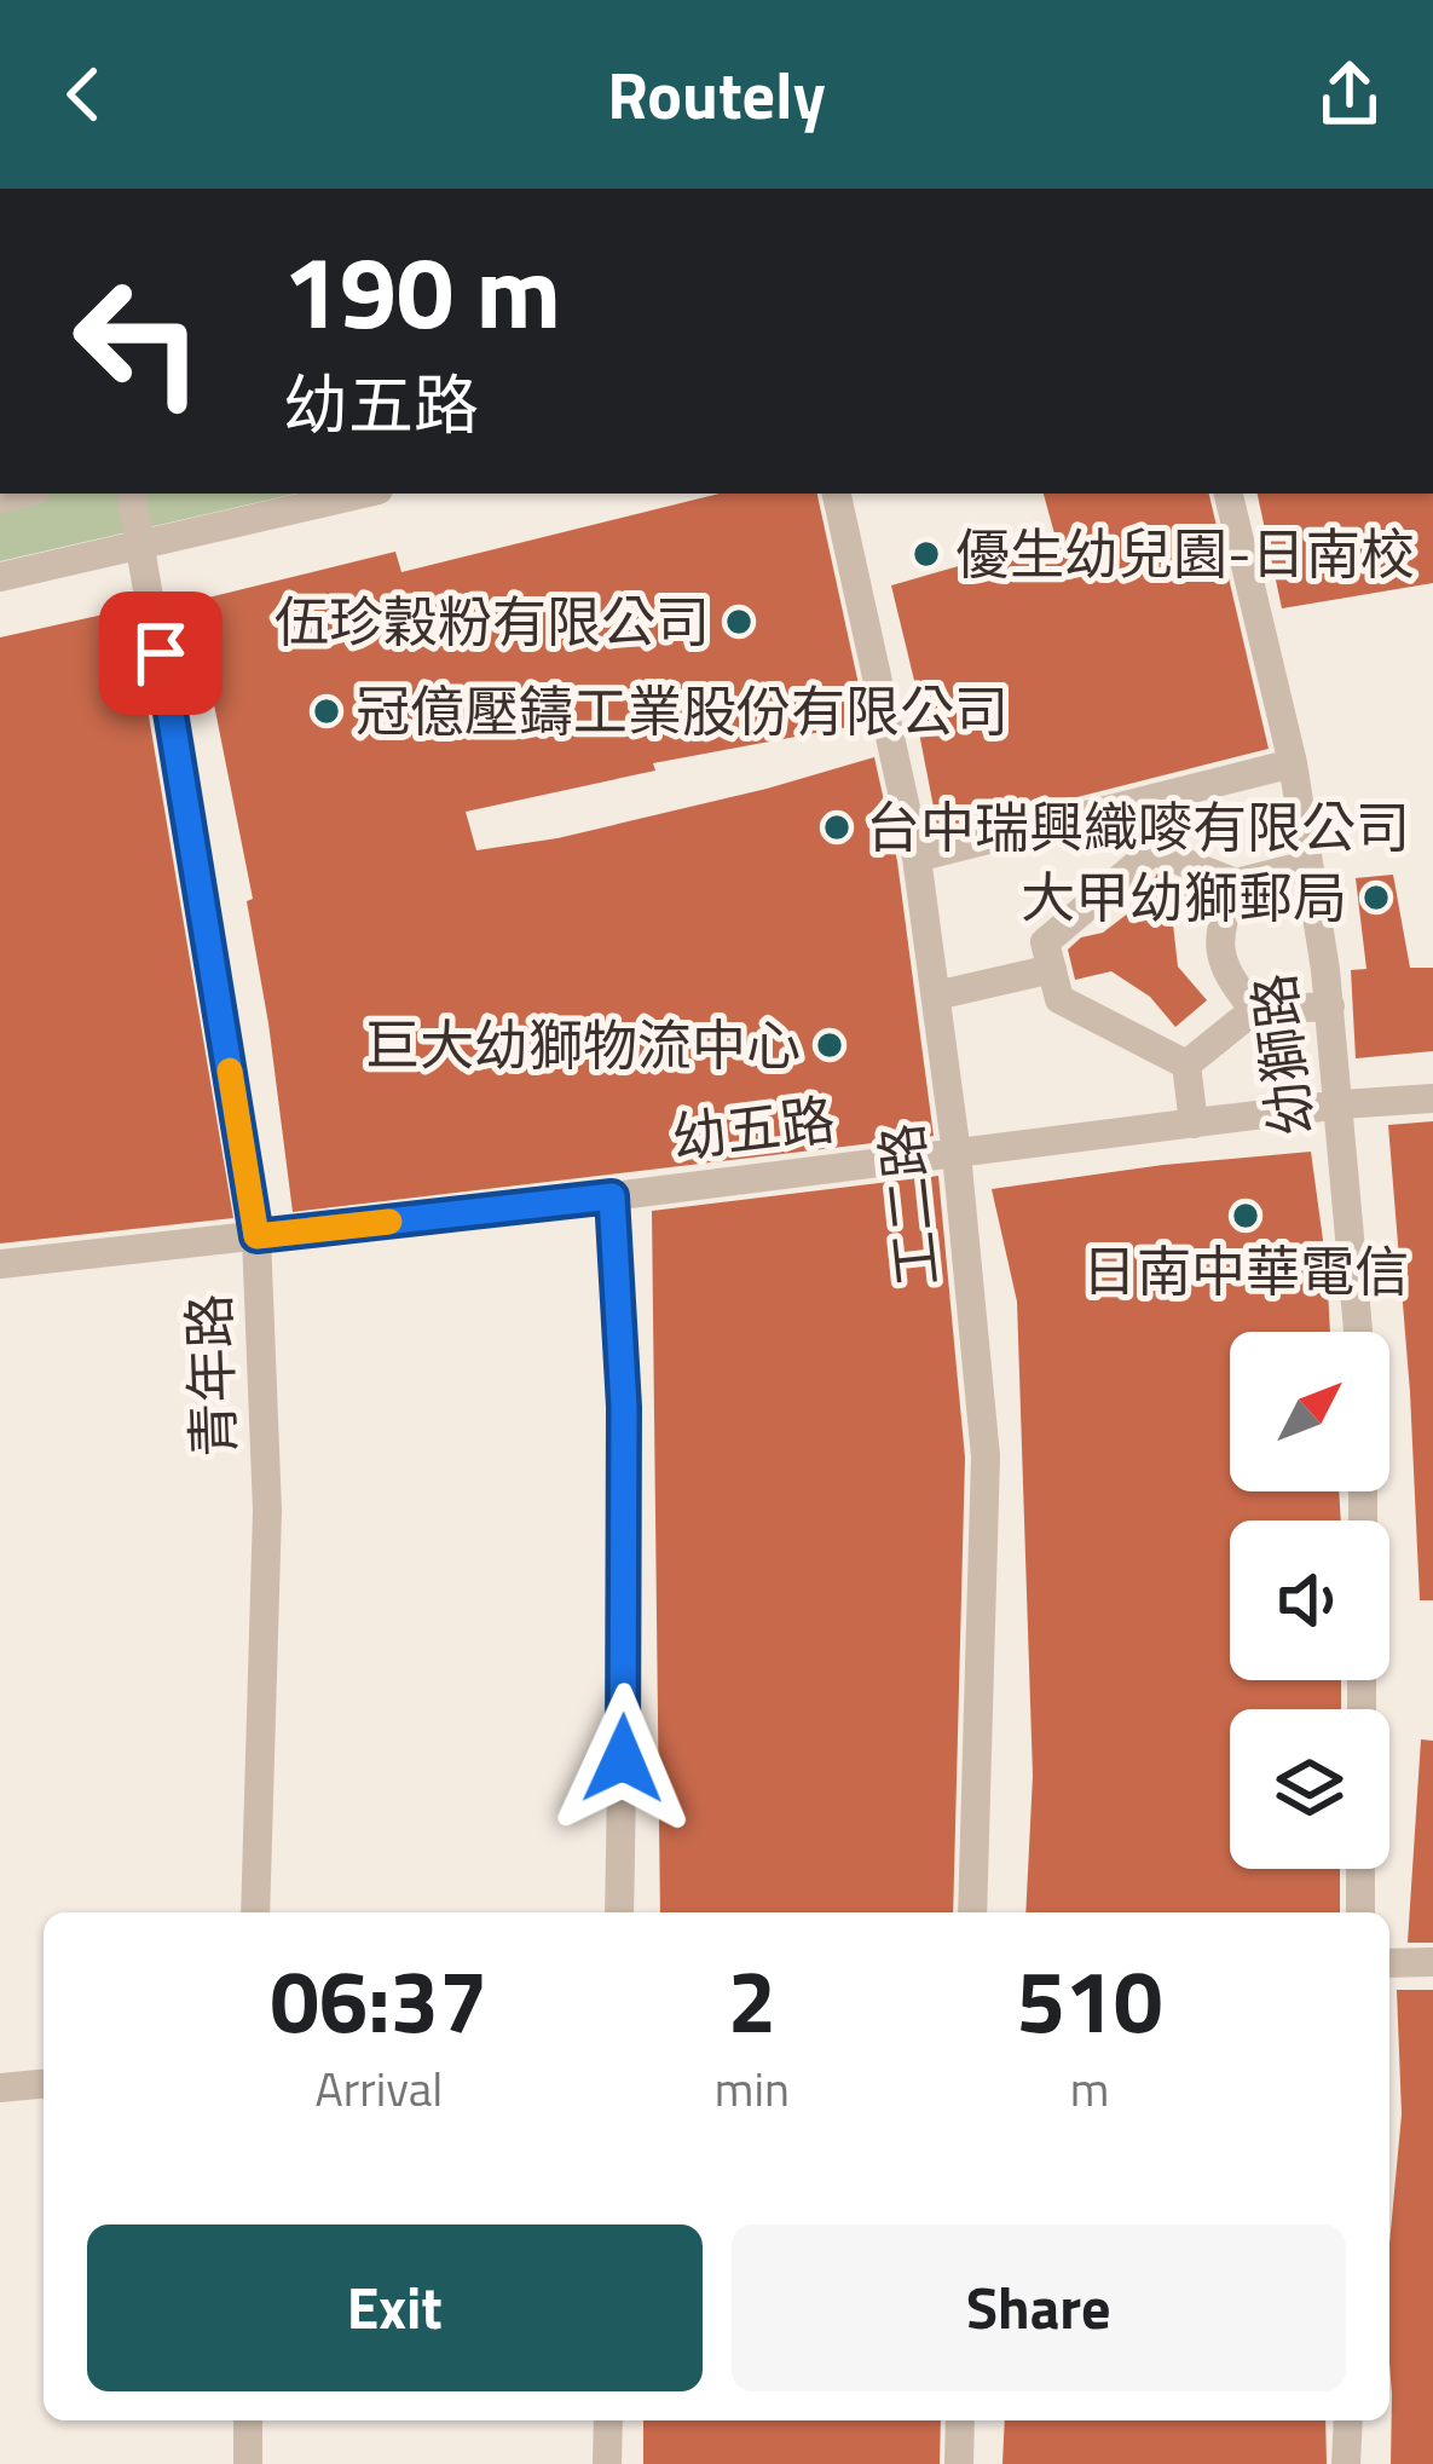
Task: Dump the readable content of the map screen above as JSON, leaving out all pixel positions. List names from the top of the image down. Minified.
{"streets":{"street":["幼獅路","幼五路","工二路","青年路"]},"crossings":[["幼獅路","幼五路"],["幼五路","工二路"],["幼五路","青年路"]],"places":["優生幼兒園-日南校","伍珍穀粉有限公司","冠億壓鑄工業股份有限公司","台中瑞興織嘜有限公司","大甲幼獅郵局","巨大幼獅物流中心","日南中華電信"],"north":"top right","page":{"header":"Routely","turn":["190 m","幼五路"],"eta":["06:37","Arrival","2","min","510","m"],"buttons":["Exit","Share"]}}
